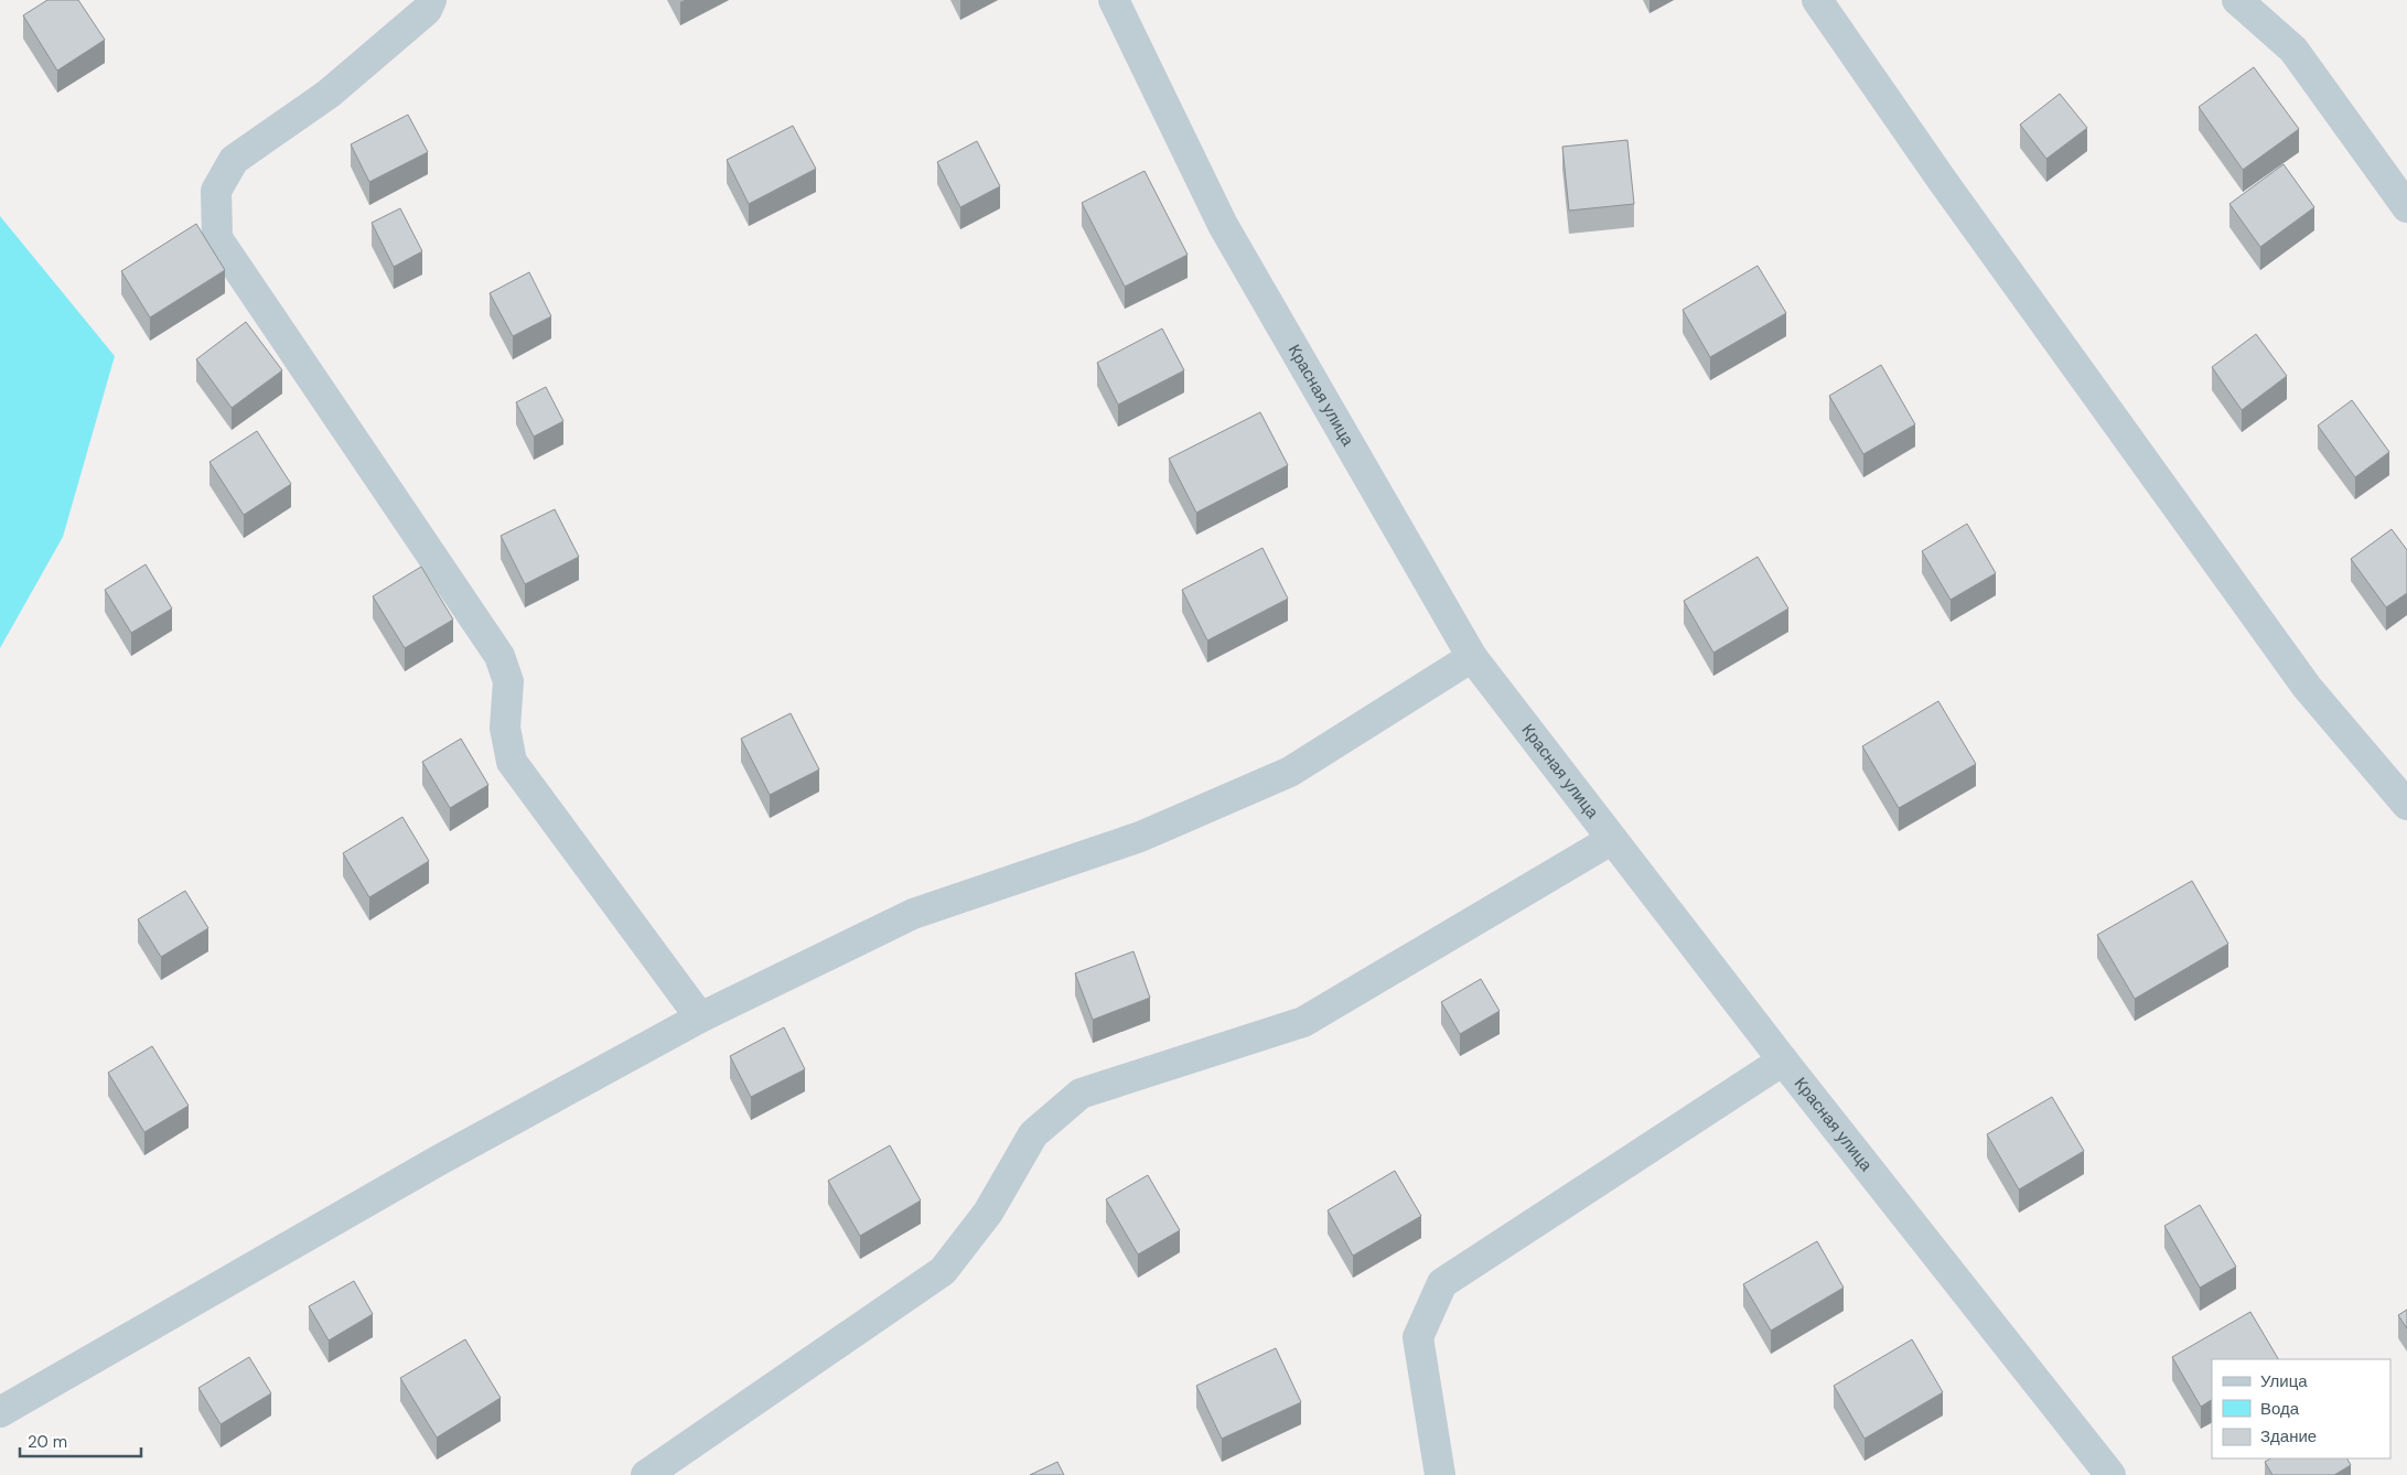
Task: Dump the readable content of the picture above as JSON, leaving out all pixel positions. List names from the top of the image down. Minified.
{"streets":{"street":["Красная улица"]},"legend":["Улица","Вода","Здание"],"scale_bar":"20 m"}
